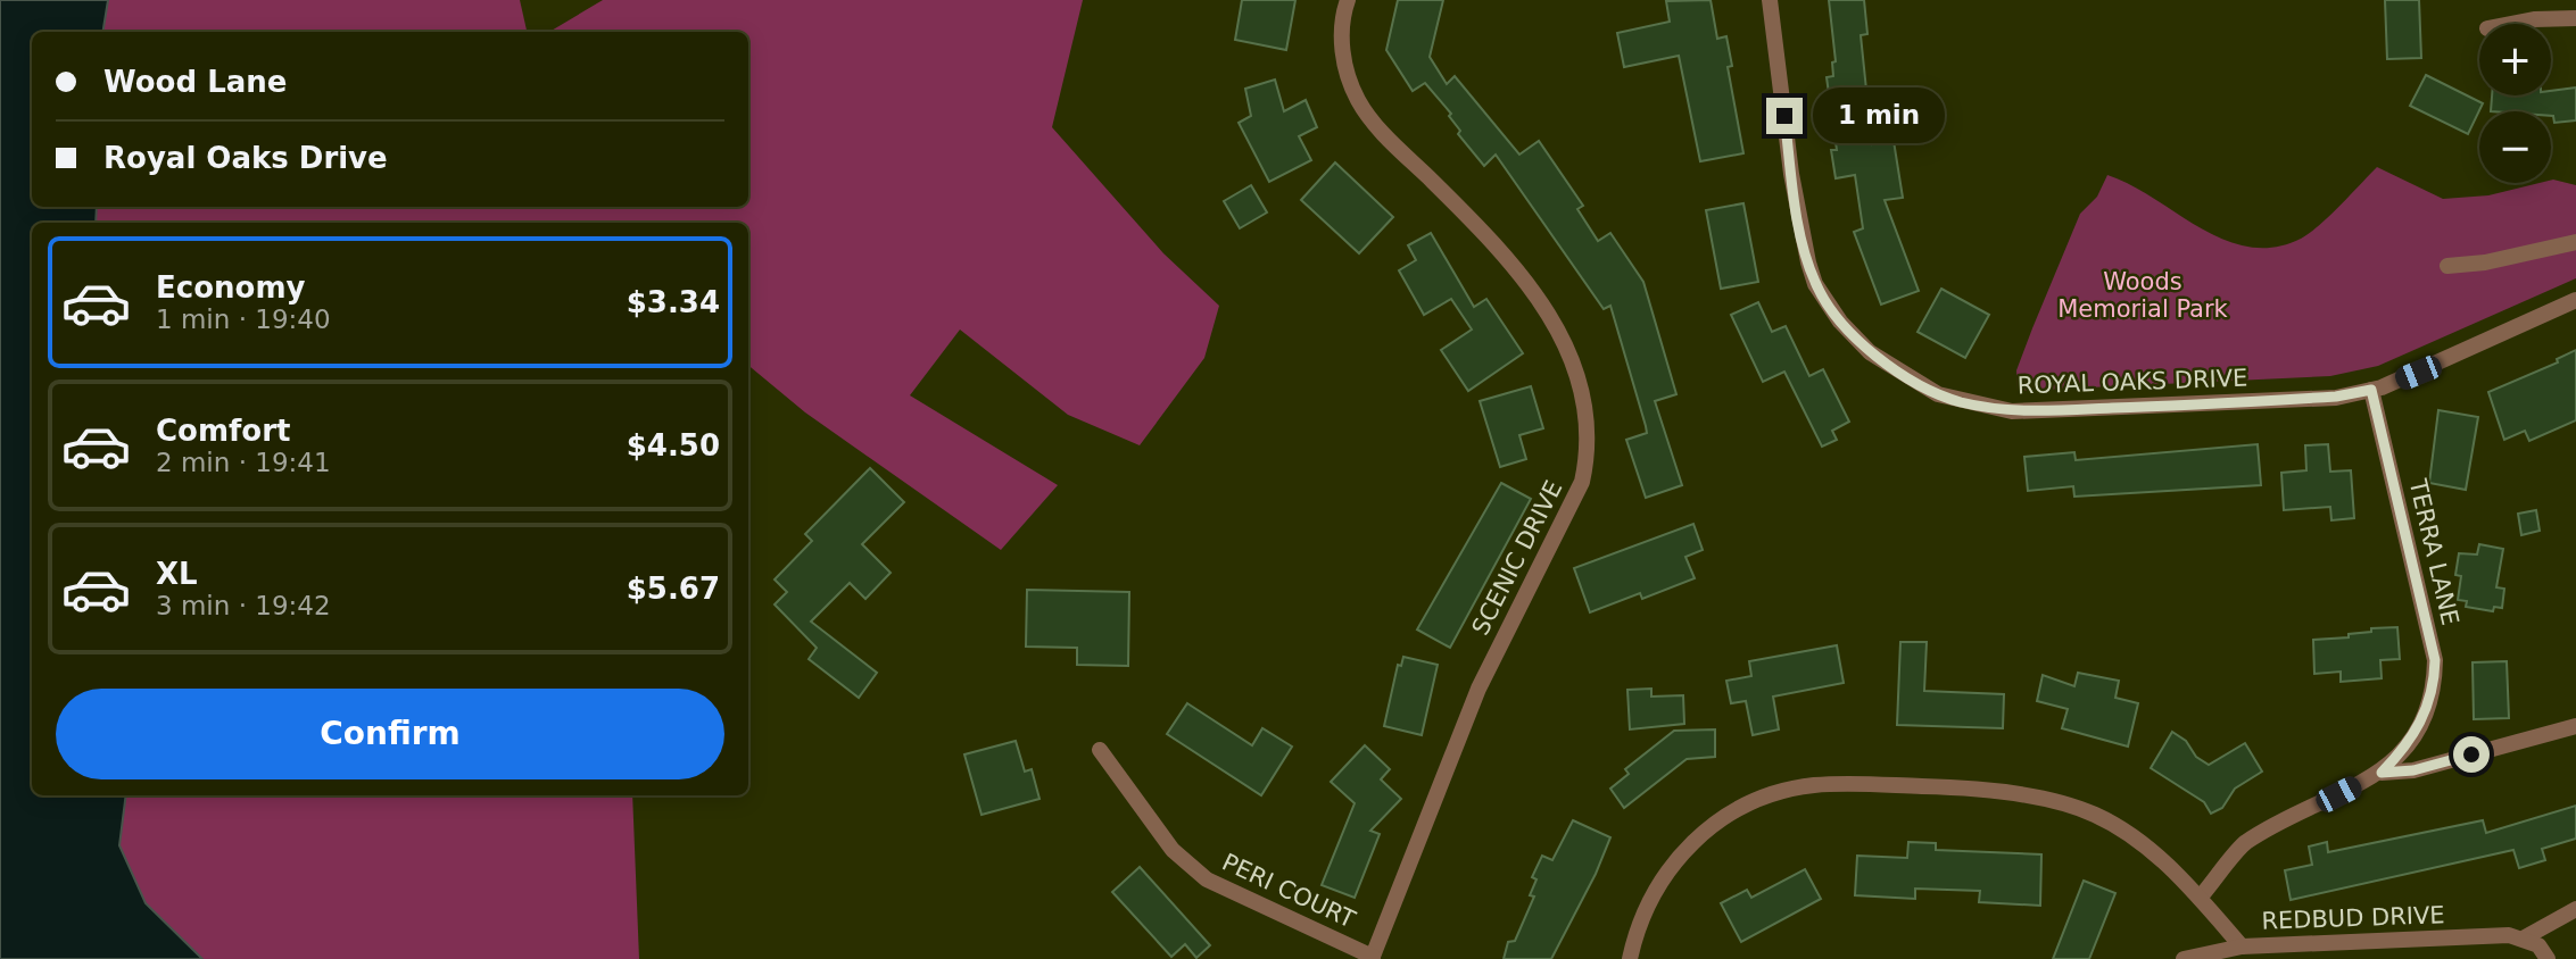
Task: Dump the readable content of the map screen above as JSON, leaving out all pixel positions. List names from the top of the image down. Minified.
{"streets":{"street":["ROYAL OAKS DRIVE","TERRA LANE","SCENIC DRIVE","PERI COURT","REDBUD DRIVE"]},"crossings":[["ROYAL OAKS DRIVE","TERRA LANE"],["SCENIC DRIVE","PERI COURT"]],"parks":["Woods Memorial Park"],"page":{"map_buttons":["+","−"],"banner":["Wood Lane","Royal Oaks Drive"],"bubble":"1 min","list":[{"name":"Economy","note":"1 min · 19:40","value":"$3.34"},{"name":"Comfort","note":"2 min · 19:41","value":"$4.50"},{"name":"XL","note":"3 min · 19:42","value":"$5.67"}],"buttons":"Confirm"}}
